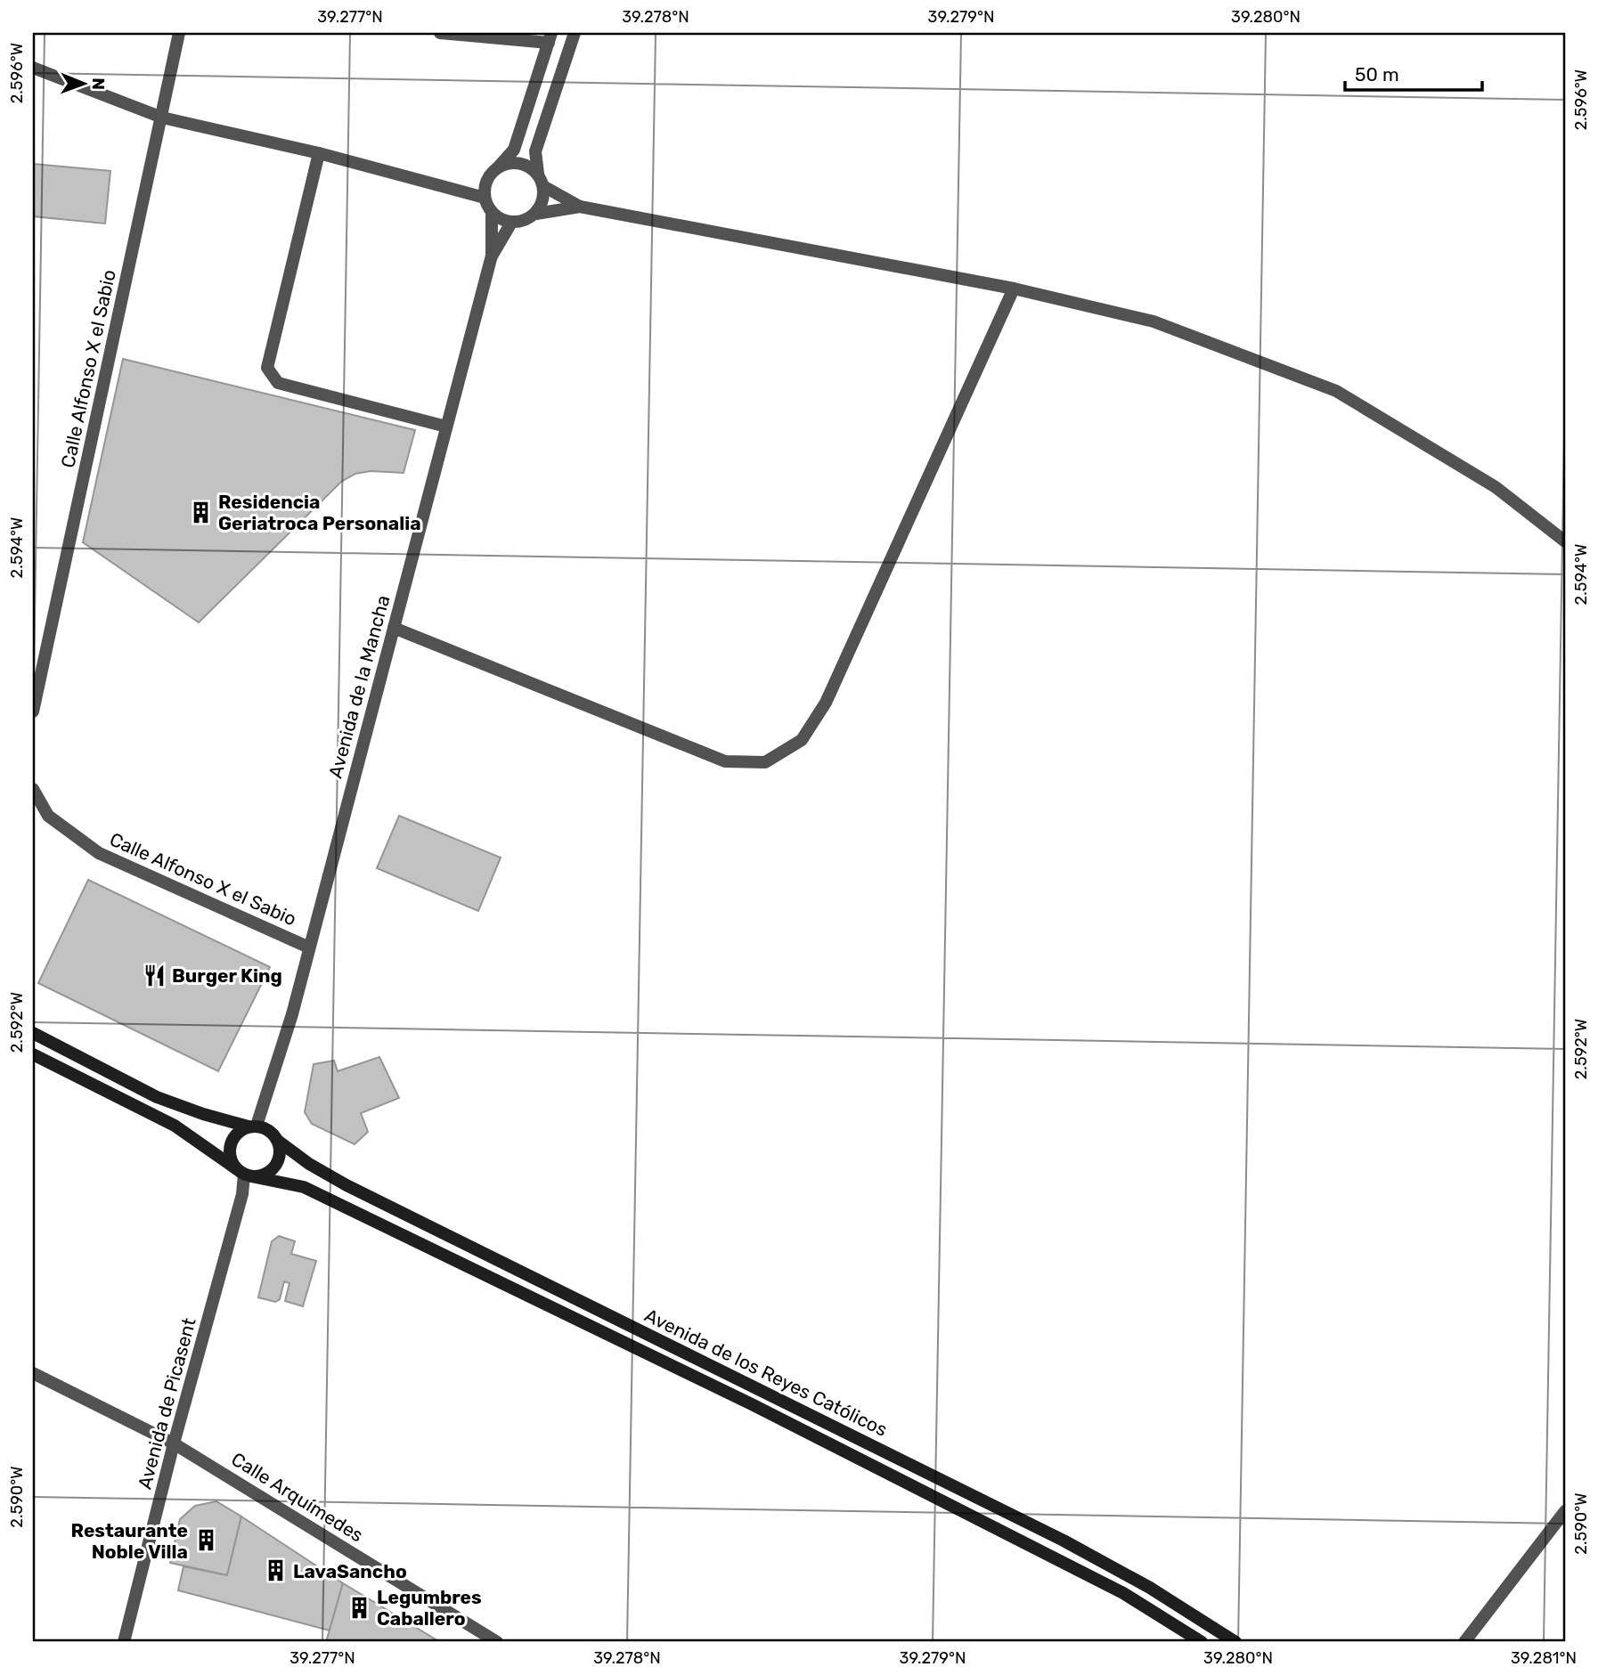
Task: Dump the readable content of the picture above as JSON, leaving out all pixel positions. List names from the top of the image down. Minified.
{"streets":{"street":["Calle Alfonso X el Sabio","Avenida de la Mancha","Avenida de los Reyes Católicos","Avenida de Picasent","Calle Arquímedes"]},"crossings":[["Calle Alfonso X el Sabio","Avenida de la Mancha"],["Avenida de la Mancha","Avenida de los Reyes Católicos"],["Avenida de la Mancha","Avenida de Picasent"],["Avenida de los Reyes Católicos","Avenida de Picasent"],["Avenida de Picasent","Calle Arquímedes"]],"places":{"building":["Residencia Geriatroca Personalia","Restaurante Noble Villa","LavaSancho","Legumbres Caballero"],"restaurant":["Burger King"]},"scale_bar":"50 m","north":"right","coordinates":["39.277°N","39.278°N","39.279°N","39.280°N","2.596°W","2.594°W","2.592°W","2.590°W","39.281°N"]}
